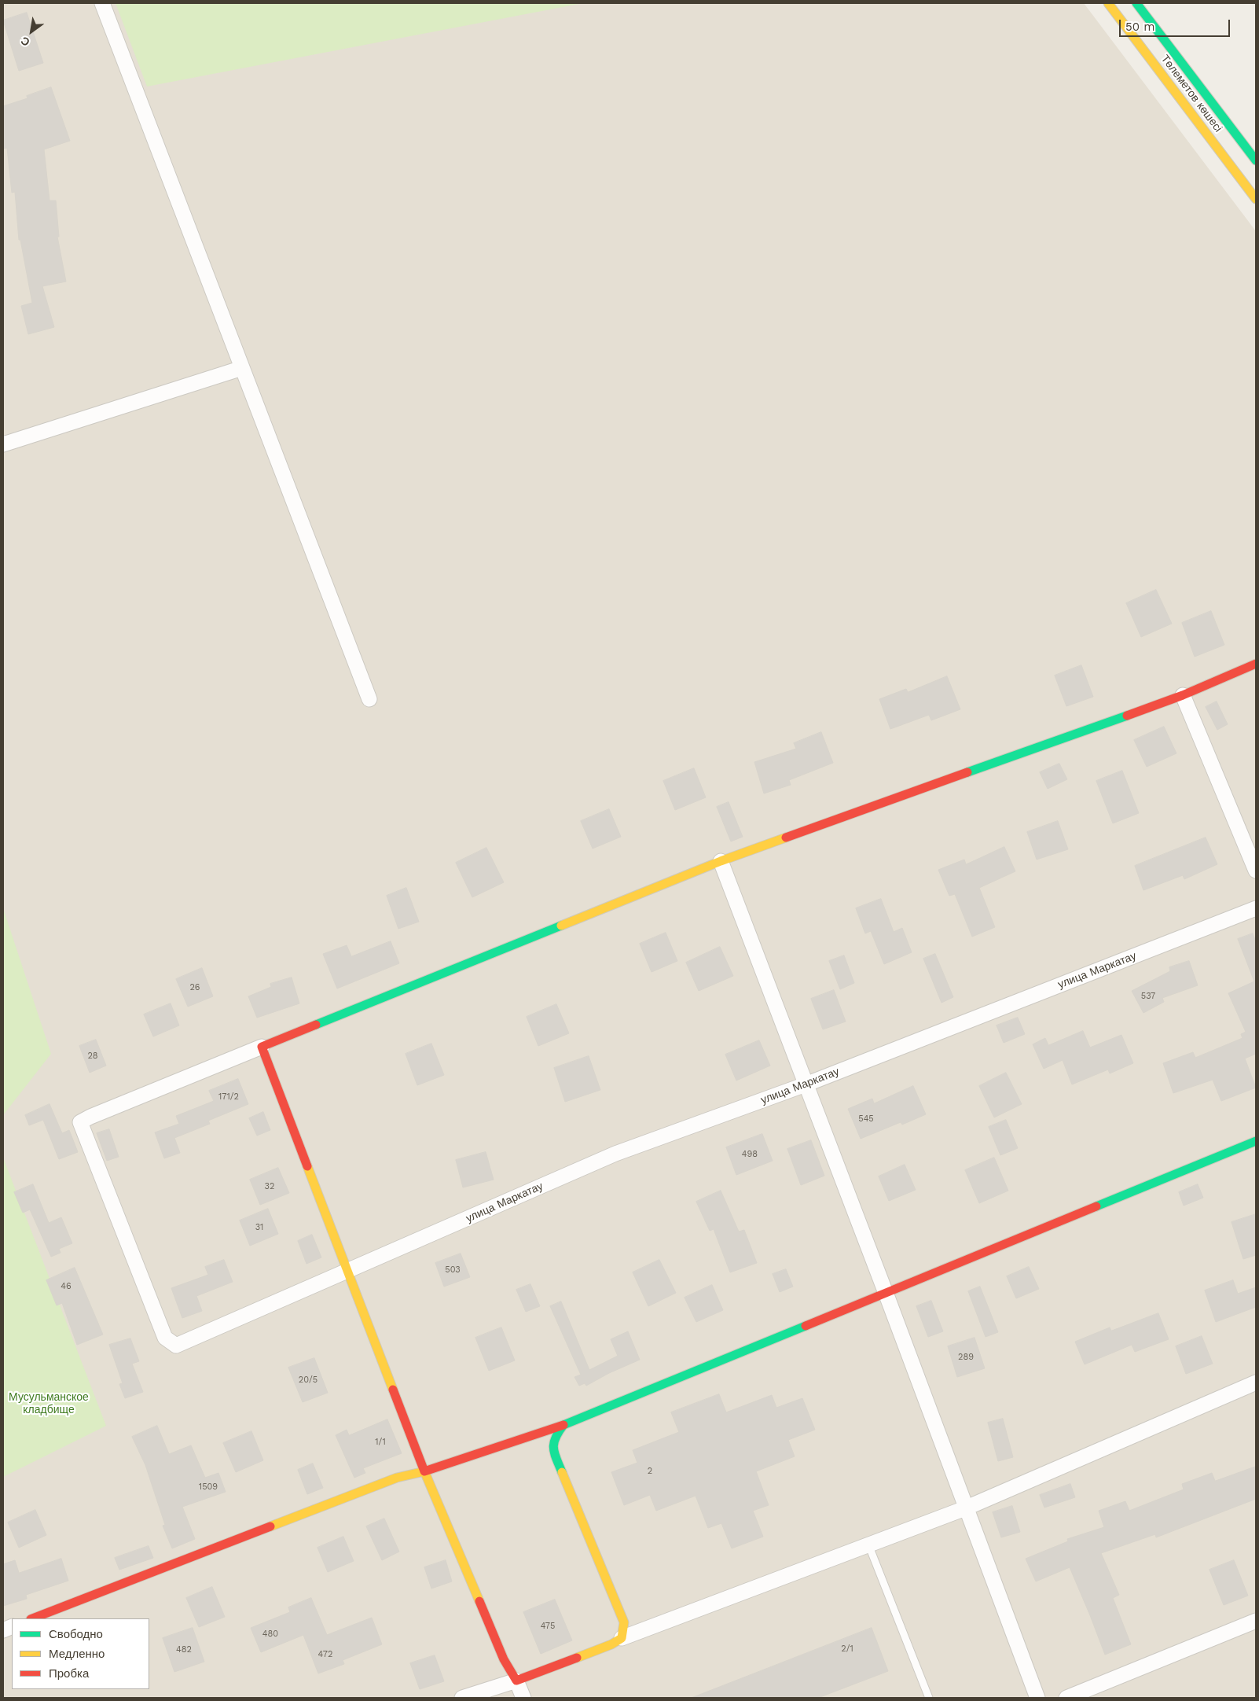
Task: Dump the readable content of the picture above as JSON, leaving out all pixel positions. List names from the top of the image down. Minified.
{"streets":{"street":["Төлеметов көшесі","улица Маркатау"]},"parks":["Мусульманское кладбище"],"house_numbers":["26","537","28","171/2","545","498","32","31","503","46","289","20/5","1/1","2","1509","475","480","2/1","482","472"],"legend":["Свободно","Медленно","Пробка"],"scale_bar":"50 m","north":"bottom left"}
